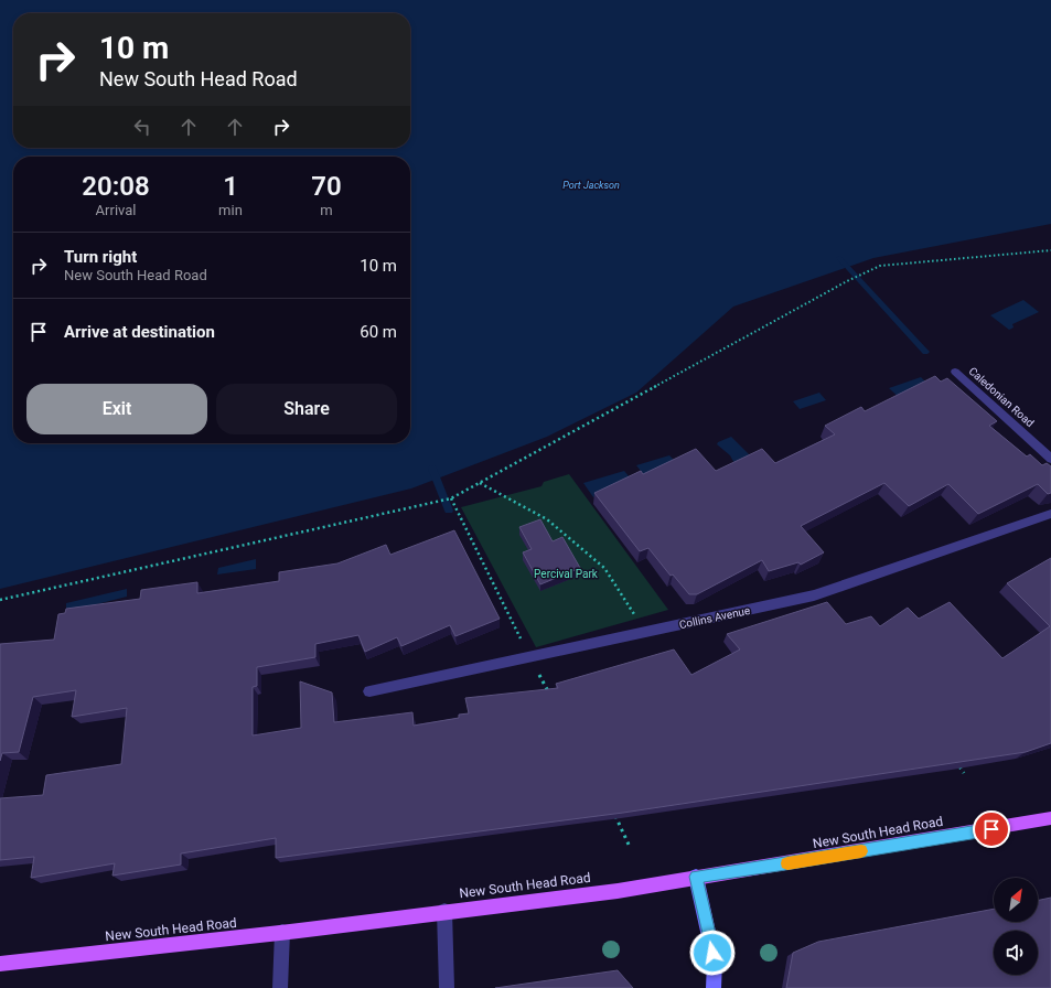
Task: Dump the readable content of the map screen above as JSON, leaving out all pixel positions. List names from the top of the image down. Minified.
{"streets":{"main road":["New South Head Road"],"street":["Caledonian Road","Collins Avenue"]},"water":["Port Jackson"],"parks":["Percival Park"],"north":"top right","page":{"turn":["10 m","New South Head Road"],"eta":["20:08","Arrival","1","min","70","m"],"list":[{"name":"Turn right","note":"New South Head Road","value":"10 m"},{"name":"Arrive at destination","value":"60 m"}],"buttons":["Exit","Share"]}}
